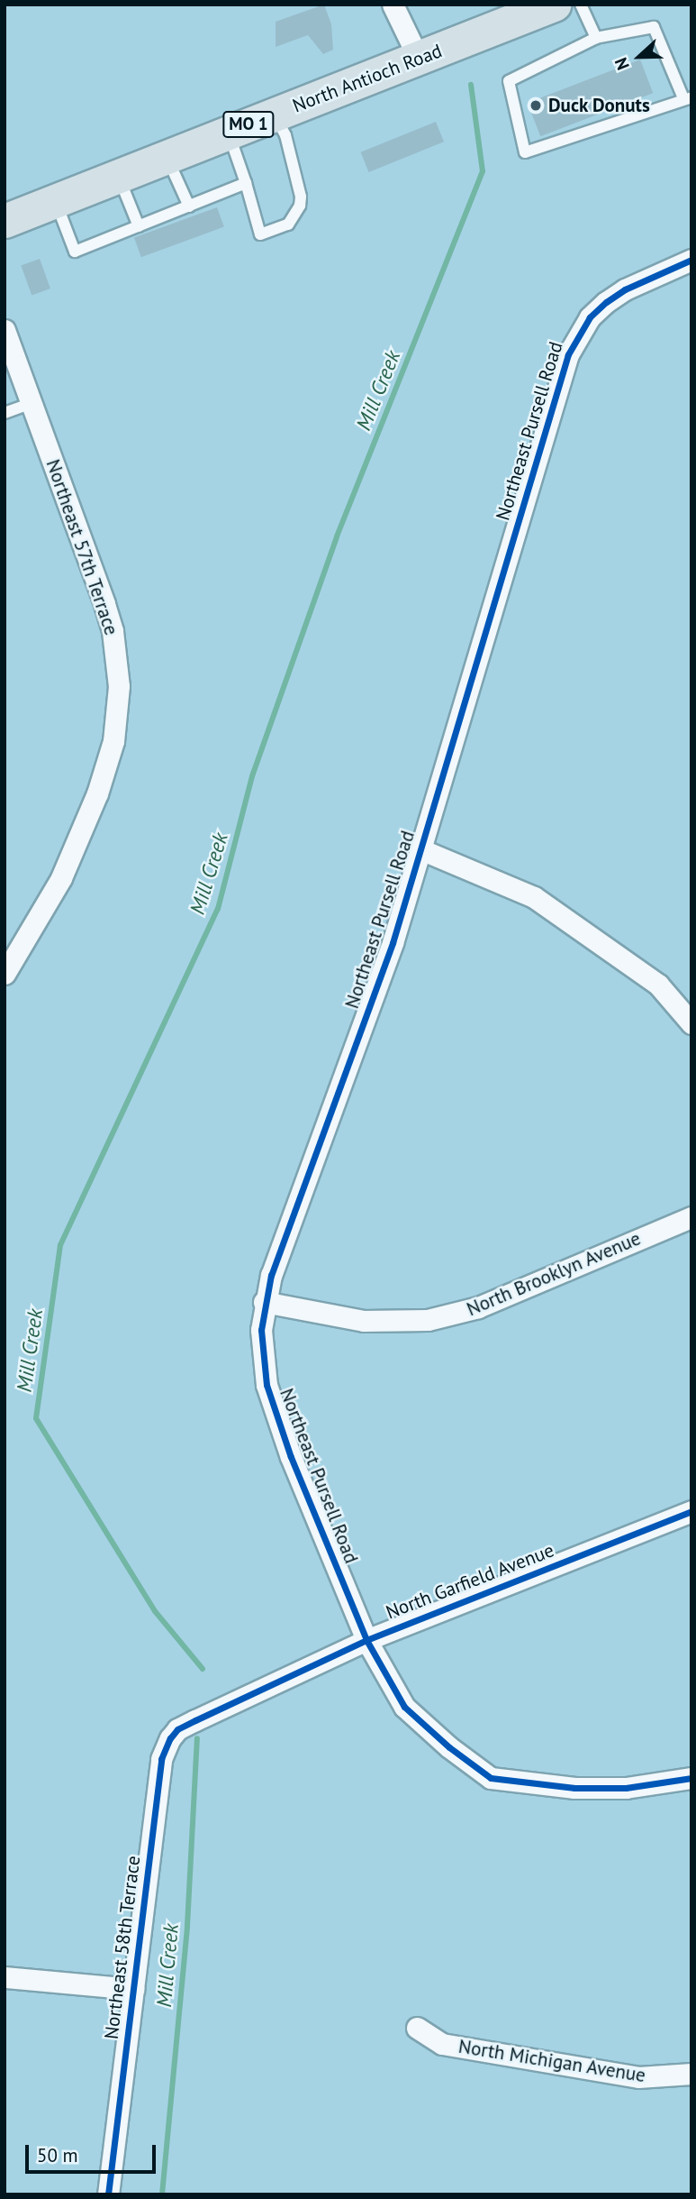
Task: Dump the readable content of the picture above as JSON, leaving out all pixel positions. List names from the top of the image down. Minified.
{"streets":{"main road":["North Antioch Road","MO 1"],"street":["Northeast Pursell Road","Northeast 57th Terrace","North Brooklyn Avenue","North Garfield Avenue","Northeast 58th Terrace","North Michigan Avenue"]},"crossings":[["Northeast Pursell Road","North Brooklyn Avenue"],["Northeast Pursell Road","North Garfield Avenue"],["North Garfield Avenue","Northeast 58th Terrace"]],"water":["Mill Creek"],"places":["Duck Donuts"],"scale_bar":"50 m","north":"left"}
